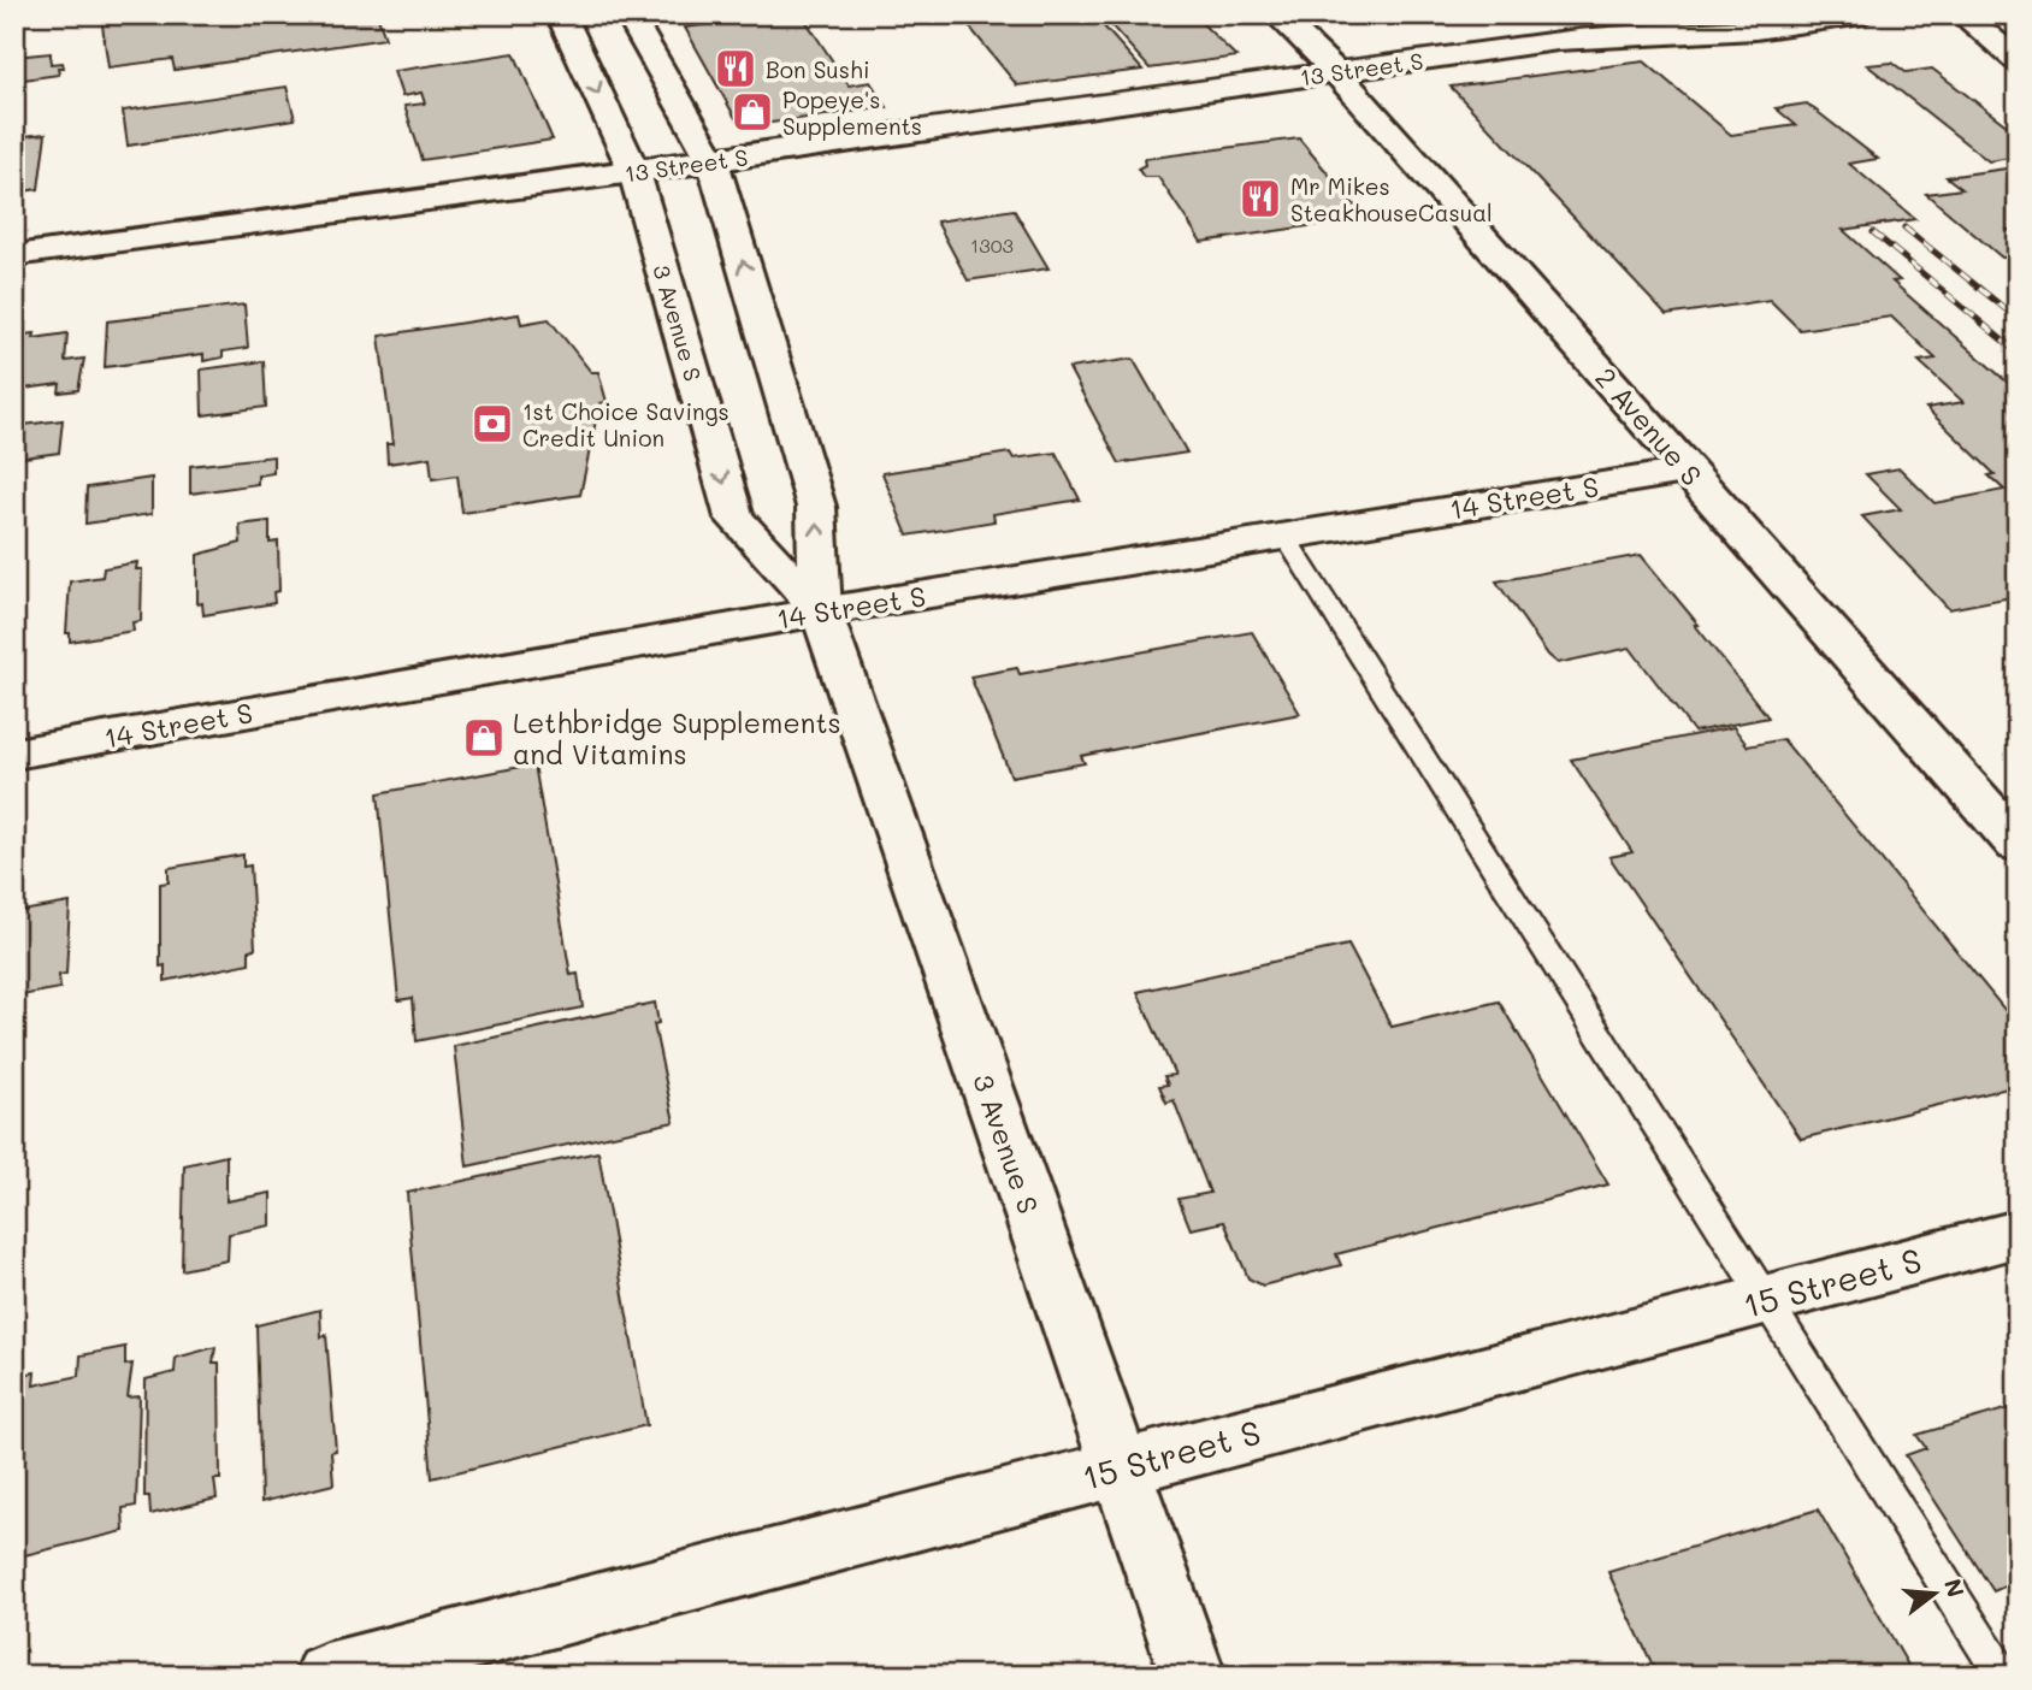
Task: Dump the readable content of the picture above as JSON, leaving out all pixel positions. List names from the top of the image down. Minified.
{"streets":{"main road":["13 Street S","3 Avenue S","2 Avenue S","14 Street S","15 Street S"]},"crossings":[["13 Street S","3 Avenue S"],["13 Street S","2 Avenue S"],["3 Avenue S","14 Street S"],["3 Avenue S","15 Street S"],["2 Avenue S","14 Street S"]],"places":{"restaurant":["Bon Sushi","Mr Mikes SteakhouseCasual"],"shop":["Popeye's Supplements","Lethbridge Supplements and Vitamins"],"bank":["1st Choice Savings Credit Union"]},"house_numbers":["1303"],"north":"right"}
